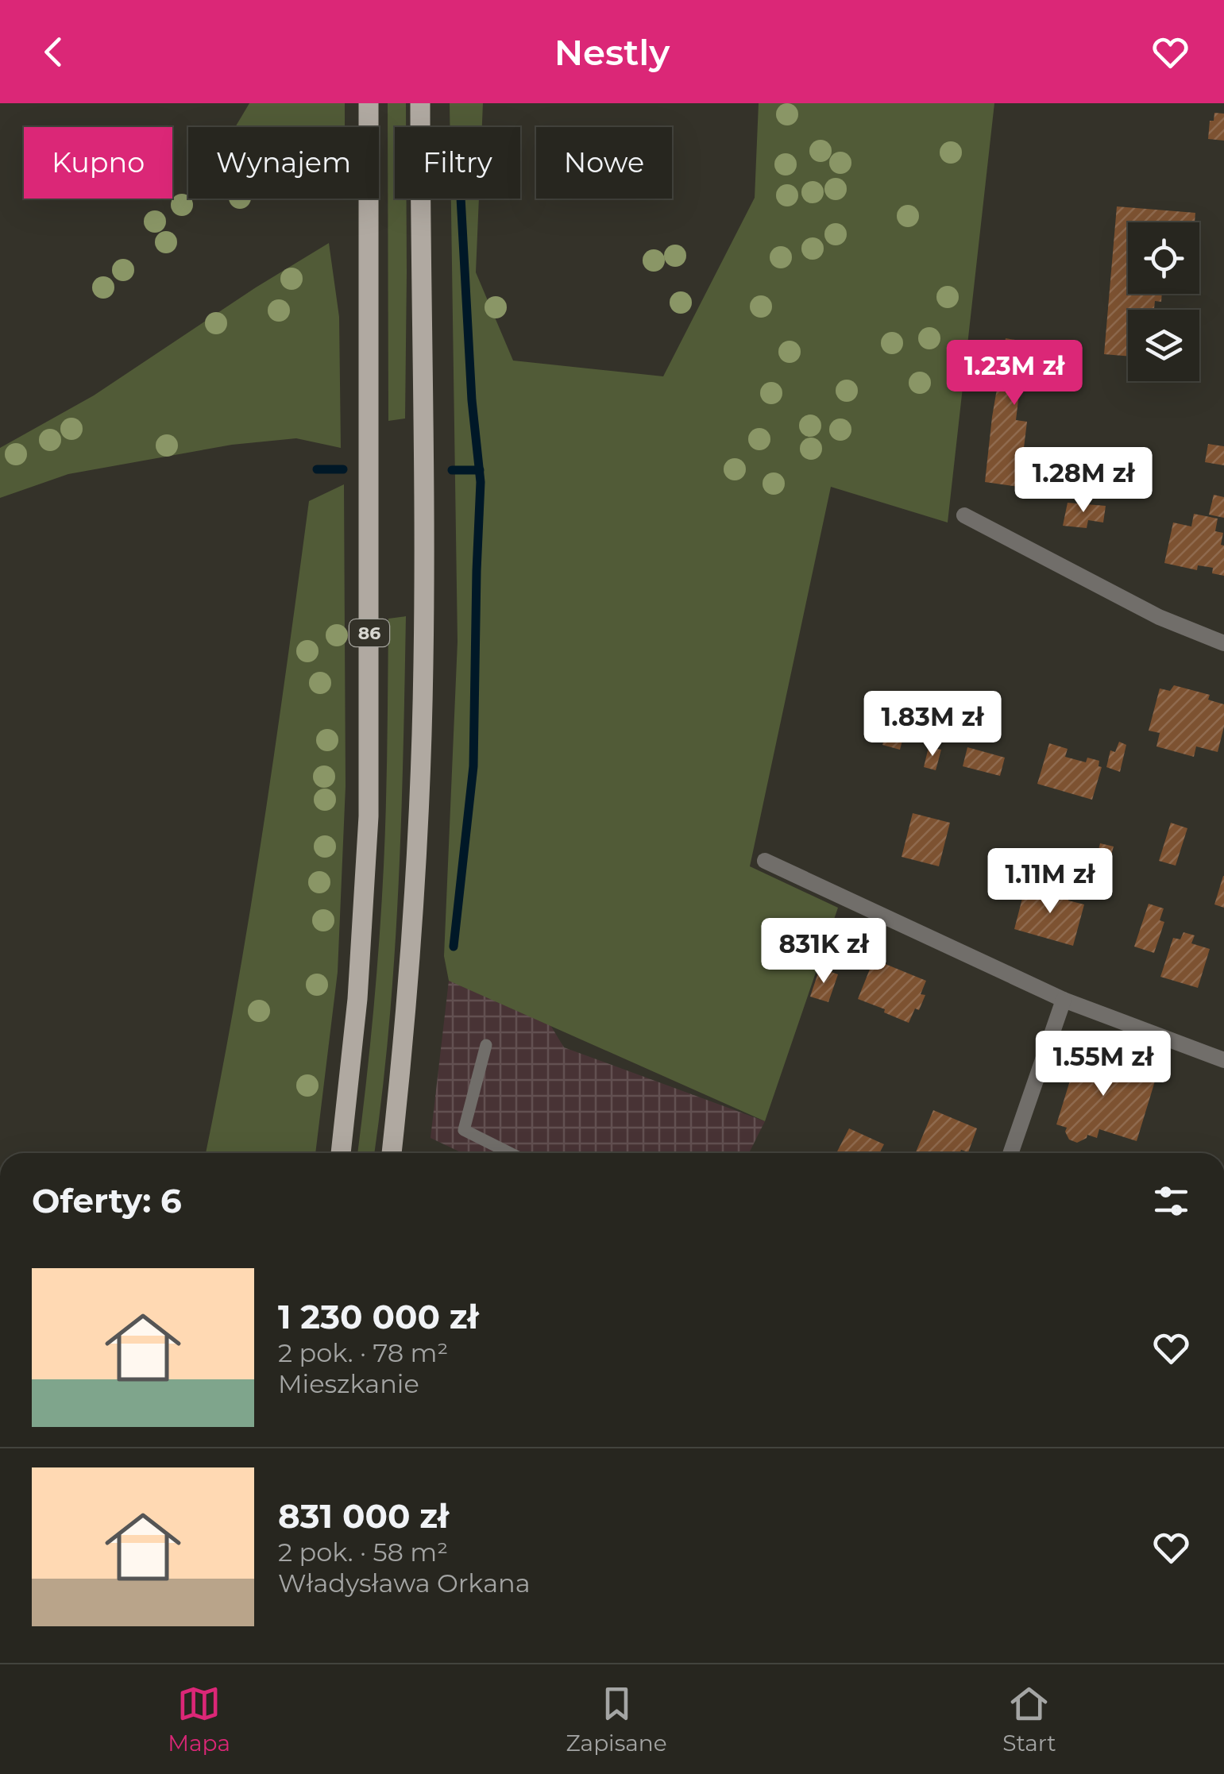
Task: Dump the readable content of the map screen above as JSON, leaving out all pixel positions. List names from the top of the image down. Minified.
{"streets":{"main road":["86"]},"page":{"header":"Nestly","chip":["Kupno","Wynajem","Filtry","Nowe"],"price":["1.23M zł","1.28M zł","1.83M zł","1.11M zł","831K zł","1.55M zł"],"heading":"Oferty: 6","list":[{"name":"1 230 000 zł","note":"2 pok. · 78 m² · Mieszkanie"},{"name":"831 000 zł","note":"2 pok. · 58 m² · Władysława Orkana"}],"tabs":["Mapa","Zapisane","Start"]}}
